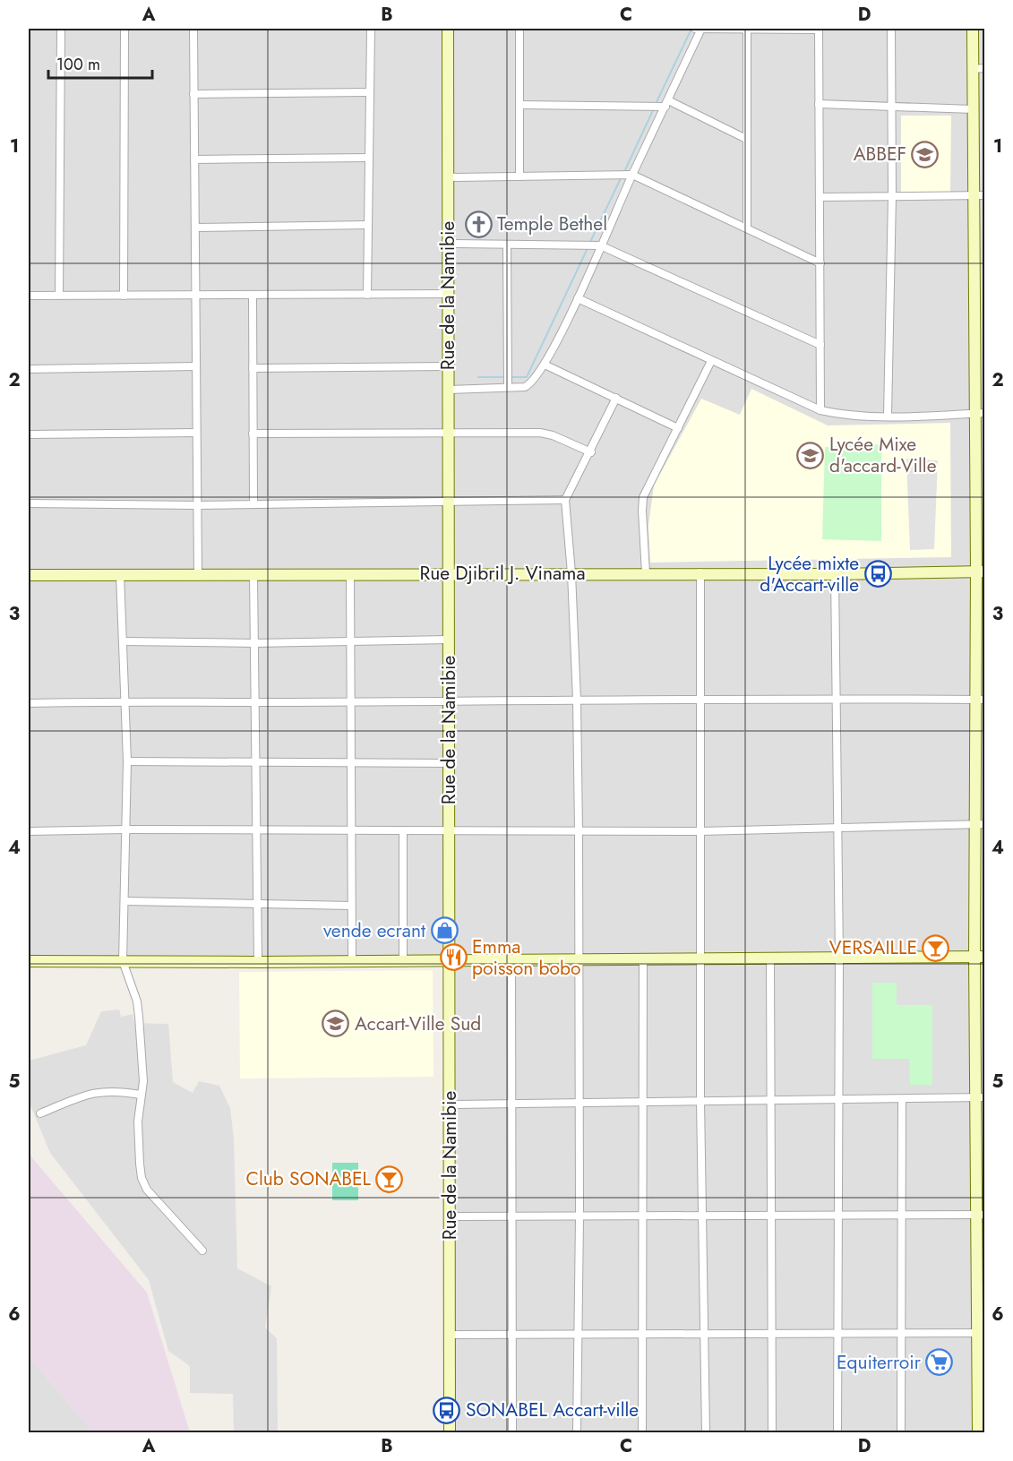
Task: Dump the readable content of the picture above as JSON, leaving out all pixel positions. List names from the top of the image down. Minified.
{"streets":{"street":["Rue de la Namibie","Rue Djibril J. Vinama"]},"crossings":[["Rue de la Namibie","Rue Djibril J. Vinama"]],"places":{"school or university":["ABBEF","Lycée Mixe d'accard-Ville","Accart-Ville Sud"],"church":["Temple Bethel"],"bus stop":["Lycée mixte d'Accart-ville","SONABEL Accart-ville"],"shop":["vende ecrant"],"bar":["VERSAILLE","Club SONABEL"],"restaurant":["Emma poisson bobo"],"supermarket":["Equiterroir"]},"scale_bar":"100 m","grid":{"columns":["A","B","C","D"],"rows":["1","2","3","4","5","6"]}}
